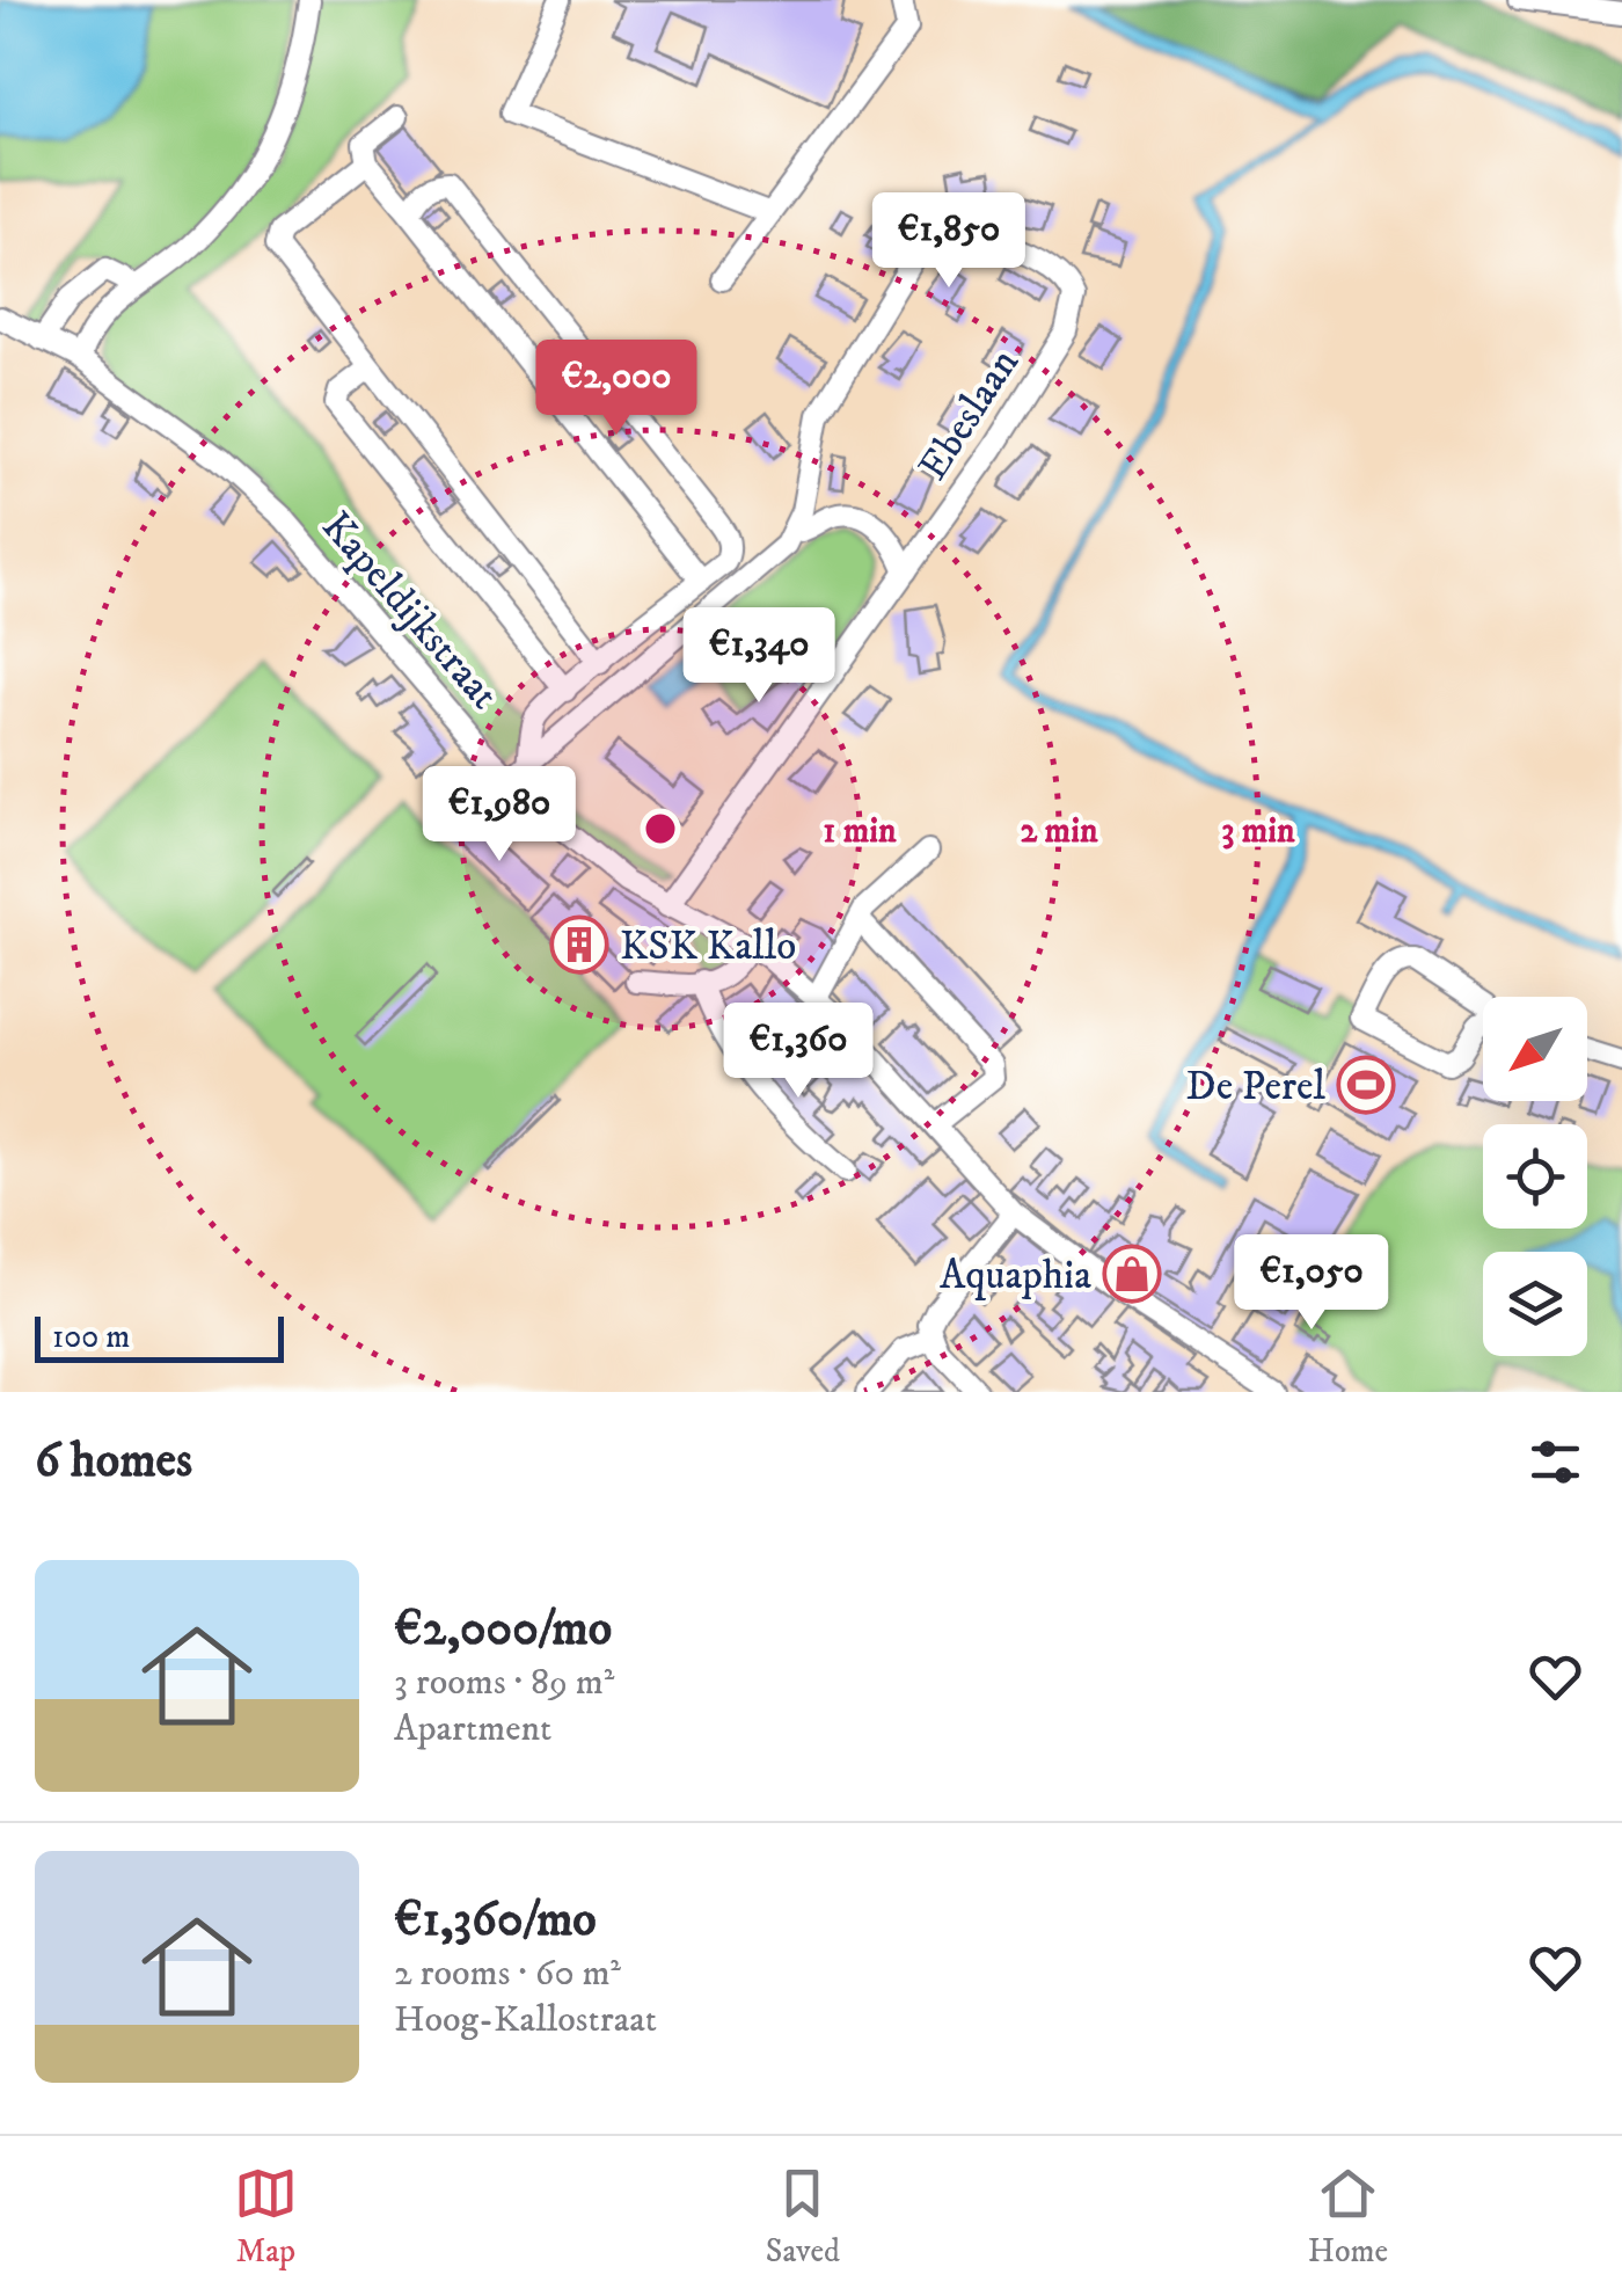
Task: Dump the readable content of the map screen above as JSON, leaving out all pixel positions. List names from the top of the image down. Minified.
{"streets":{"street":["Ebeslaan","Kapeldijkstraat"]},"crossings":[["Ebeslaan","Kapeldijkstraat"]],"places":{"building":["KSK Kallo"],"sports":["De Perel"],"shop":["Aquaphia"]},"scale_bar":"100 m","north":"bottom left","page":{"price":["€1,850","€2,000","€1,340","€1,980","€1,360","€1,050"],"scale":"100 m","heading":"6 homes","list":[{"name":"€2,000/mo","note":"3 rooms · 89 m² · Apartment"},{"name":"€1,360/mo","note":"2 rooms · 60 m² · Hoog-Kallostraat"}],"tabs":["Map","Saved","Home"]},"rings":["1 min","2 min","3 min"]}
